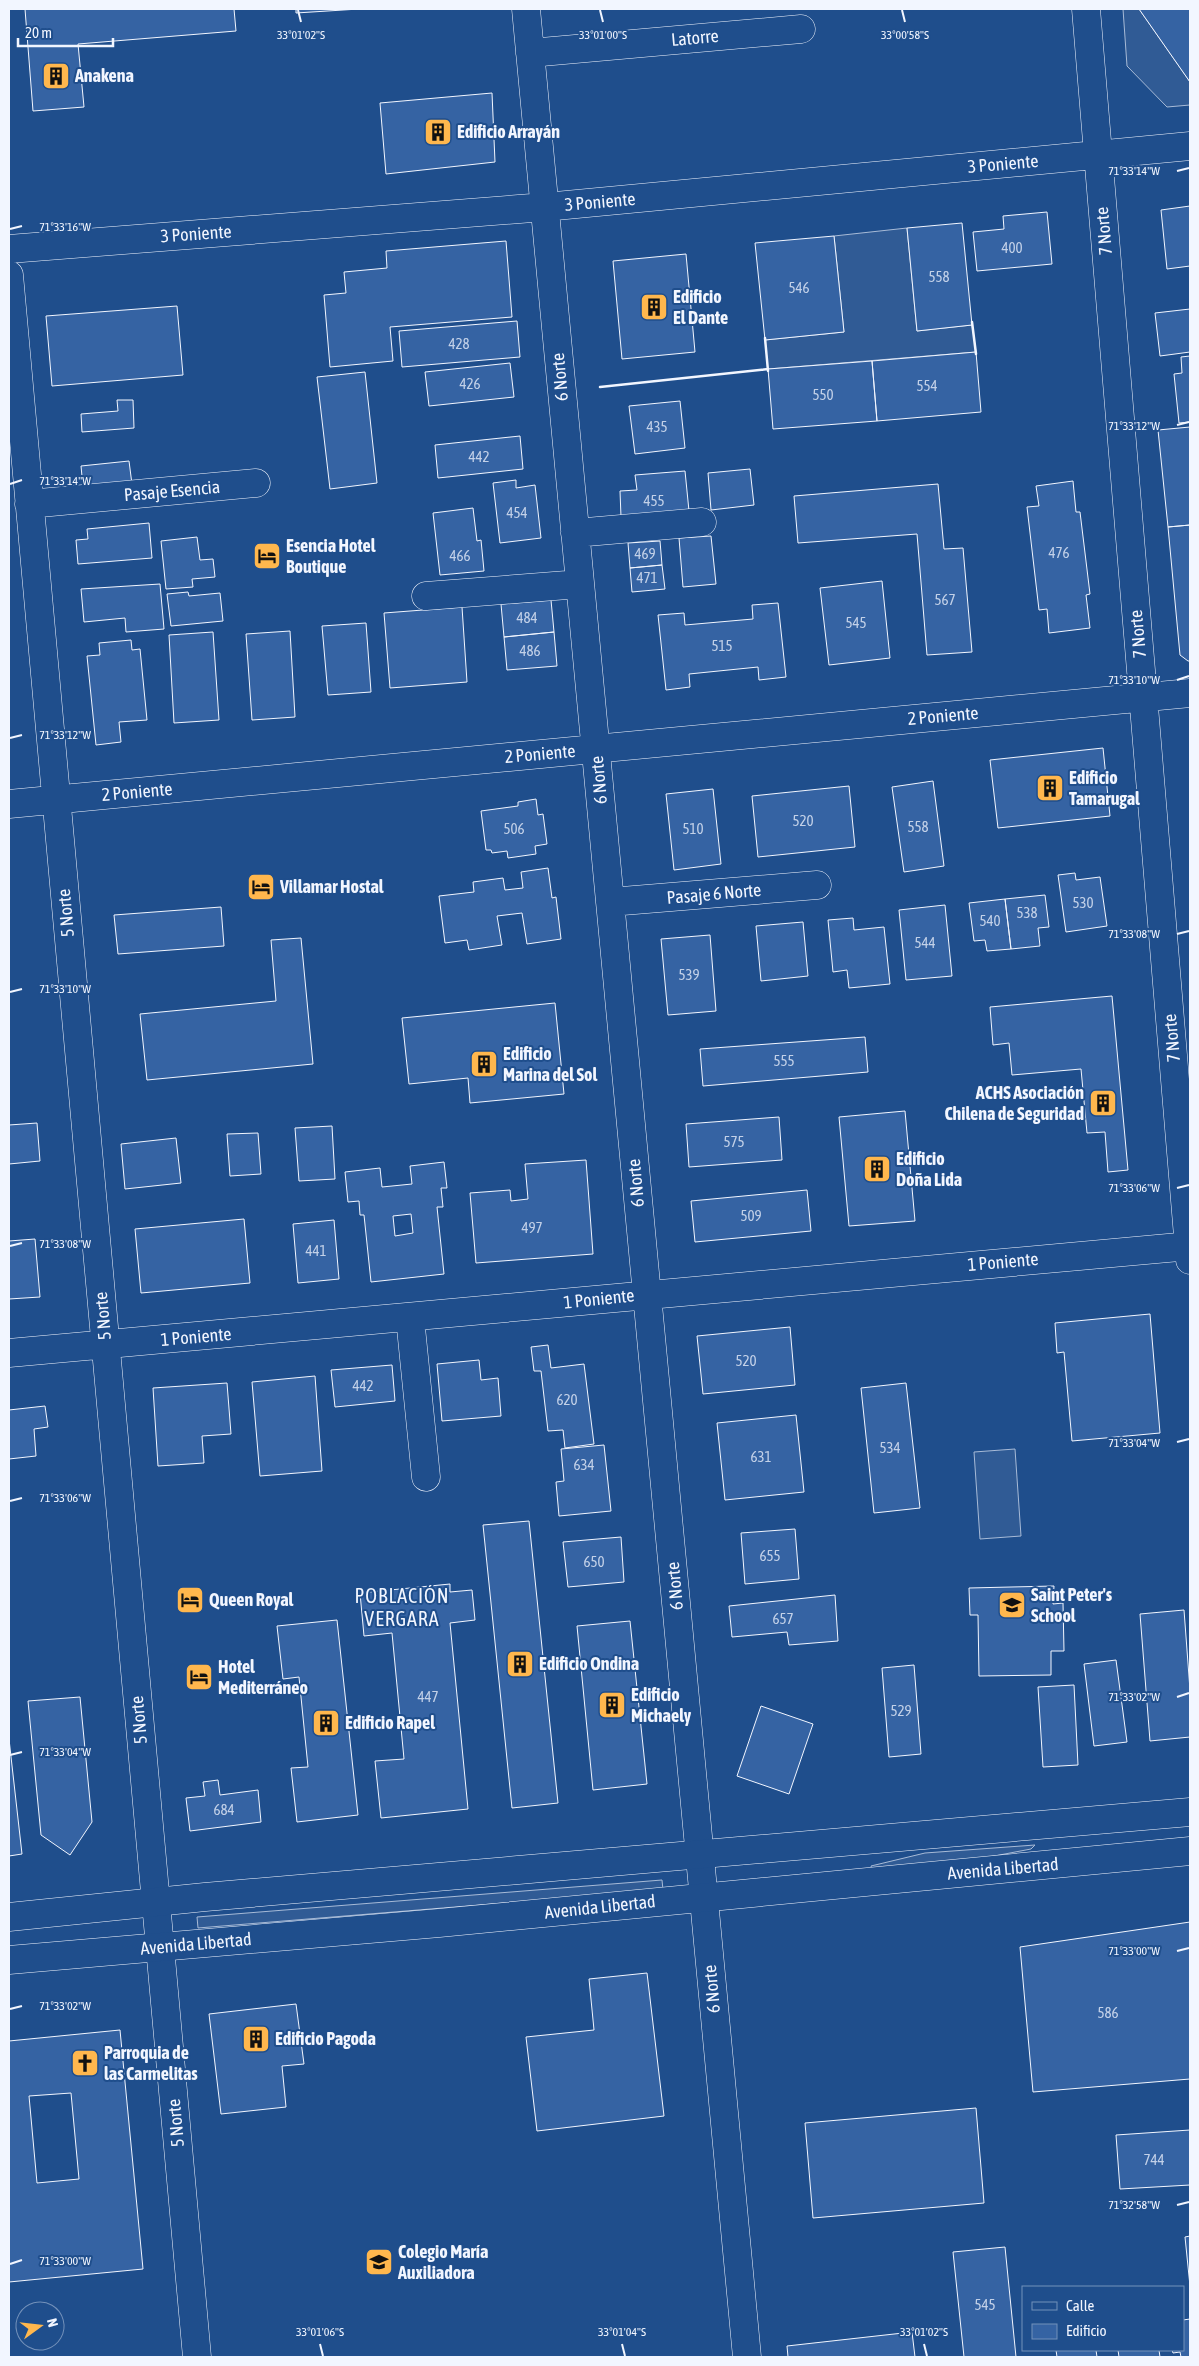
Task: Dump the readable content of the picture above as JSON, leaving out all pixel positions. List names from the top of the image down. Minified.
{"streets":{"street":["Latorre","3 Poniente","7 Norte","6 Norte","Pasaje Esencia","2 Poniente","Pasaje 6 Norte","5 Norte","1 Poniente","Avenida Libertad"]},"crossings":[["Latorre","6 Norte"],["3 Poniente","7 Norte"],["3 Poniente","6 Norte"],["7 Norte","2 Poniente"],["7 Norte","1 Poniente"],["6 Norte","2 Poniente"],["6 Norte","Pasaje 6 Norte"],["6 Norte","1 Poniente"],["6 Norte","Avenida Libertad"],["Pasaje Esencia","5 Norte"],["2 Poniente","5 Norte"],["5 Norte","1 Poniente"],["5 Norte","Avenida Libertad"]],"districts":["POBLACIÓN VERGARA"],"places":{"building":["Anakena","Edificio Arrayán","Edificio El Dante","Edificio Tamarugal","Edificio Marina del Sol","ACHS Asociación Chilena de Seguridad","Edificio Doña Lida","Edificio Ondina","Edificio Michaely","Edificio Rapel","Edificio Pagoda"],"hotel":["Esencia Hotel Boutique","Villamar Hostal","Queen Royal","Hotel Mediterráneo"],"school or university":["Saint Peter's School","Colegio María Auxiliadora"],"church":["Parroquia de las Carmelitas"]},"house_numbers":["400","558","546","428","426","554","550","435","442","455","454","476","469","466","471","567","484","545","515","486","520","558","506","510","530","538","540","544","539","555","575","509","497","441","520","442","620","534","631","634","655","650","657","447","529","684","586","744","545"],"legend":["Calle","Edificio"],"scale_bar":"20 m","north":"right","coordinates":["33°01'02\"S","33°01'00\"S","33°00'58\"S","71°33'14\"W","71°33'16\"W","71°33'12\"W","71°33'10\"W","71°33'08\"W","71°33'06\"W","71°33'04\"W","71°33'02\"W","71°33'00\"W","71°32'58\"W","33°01'06\"S","33°01'04\"S"]}
